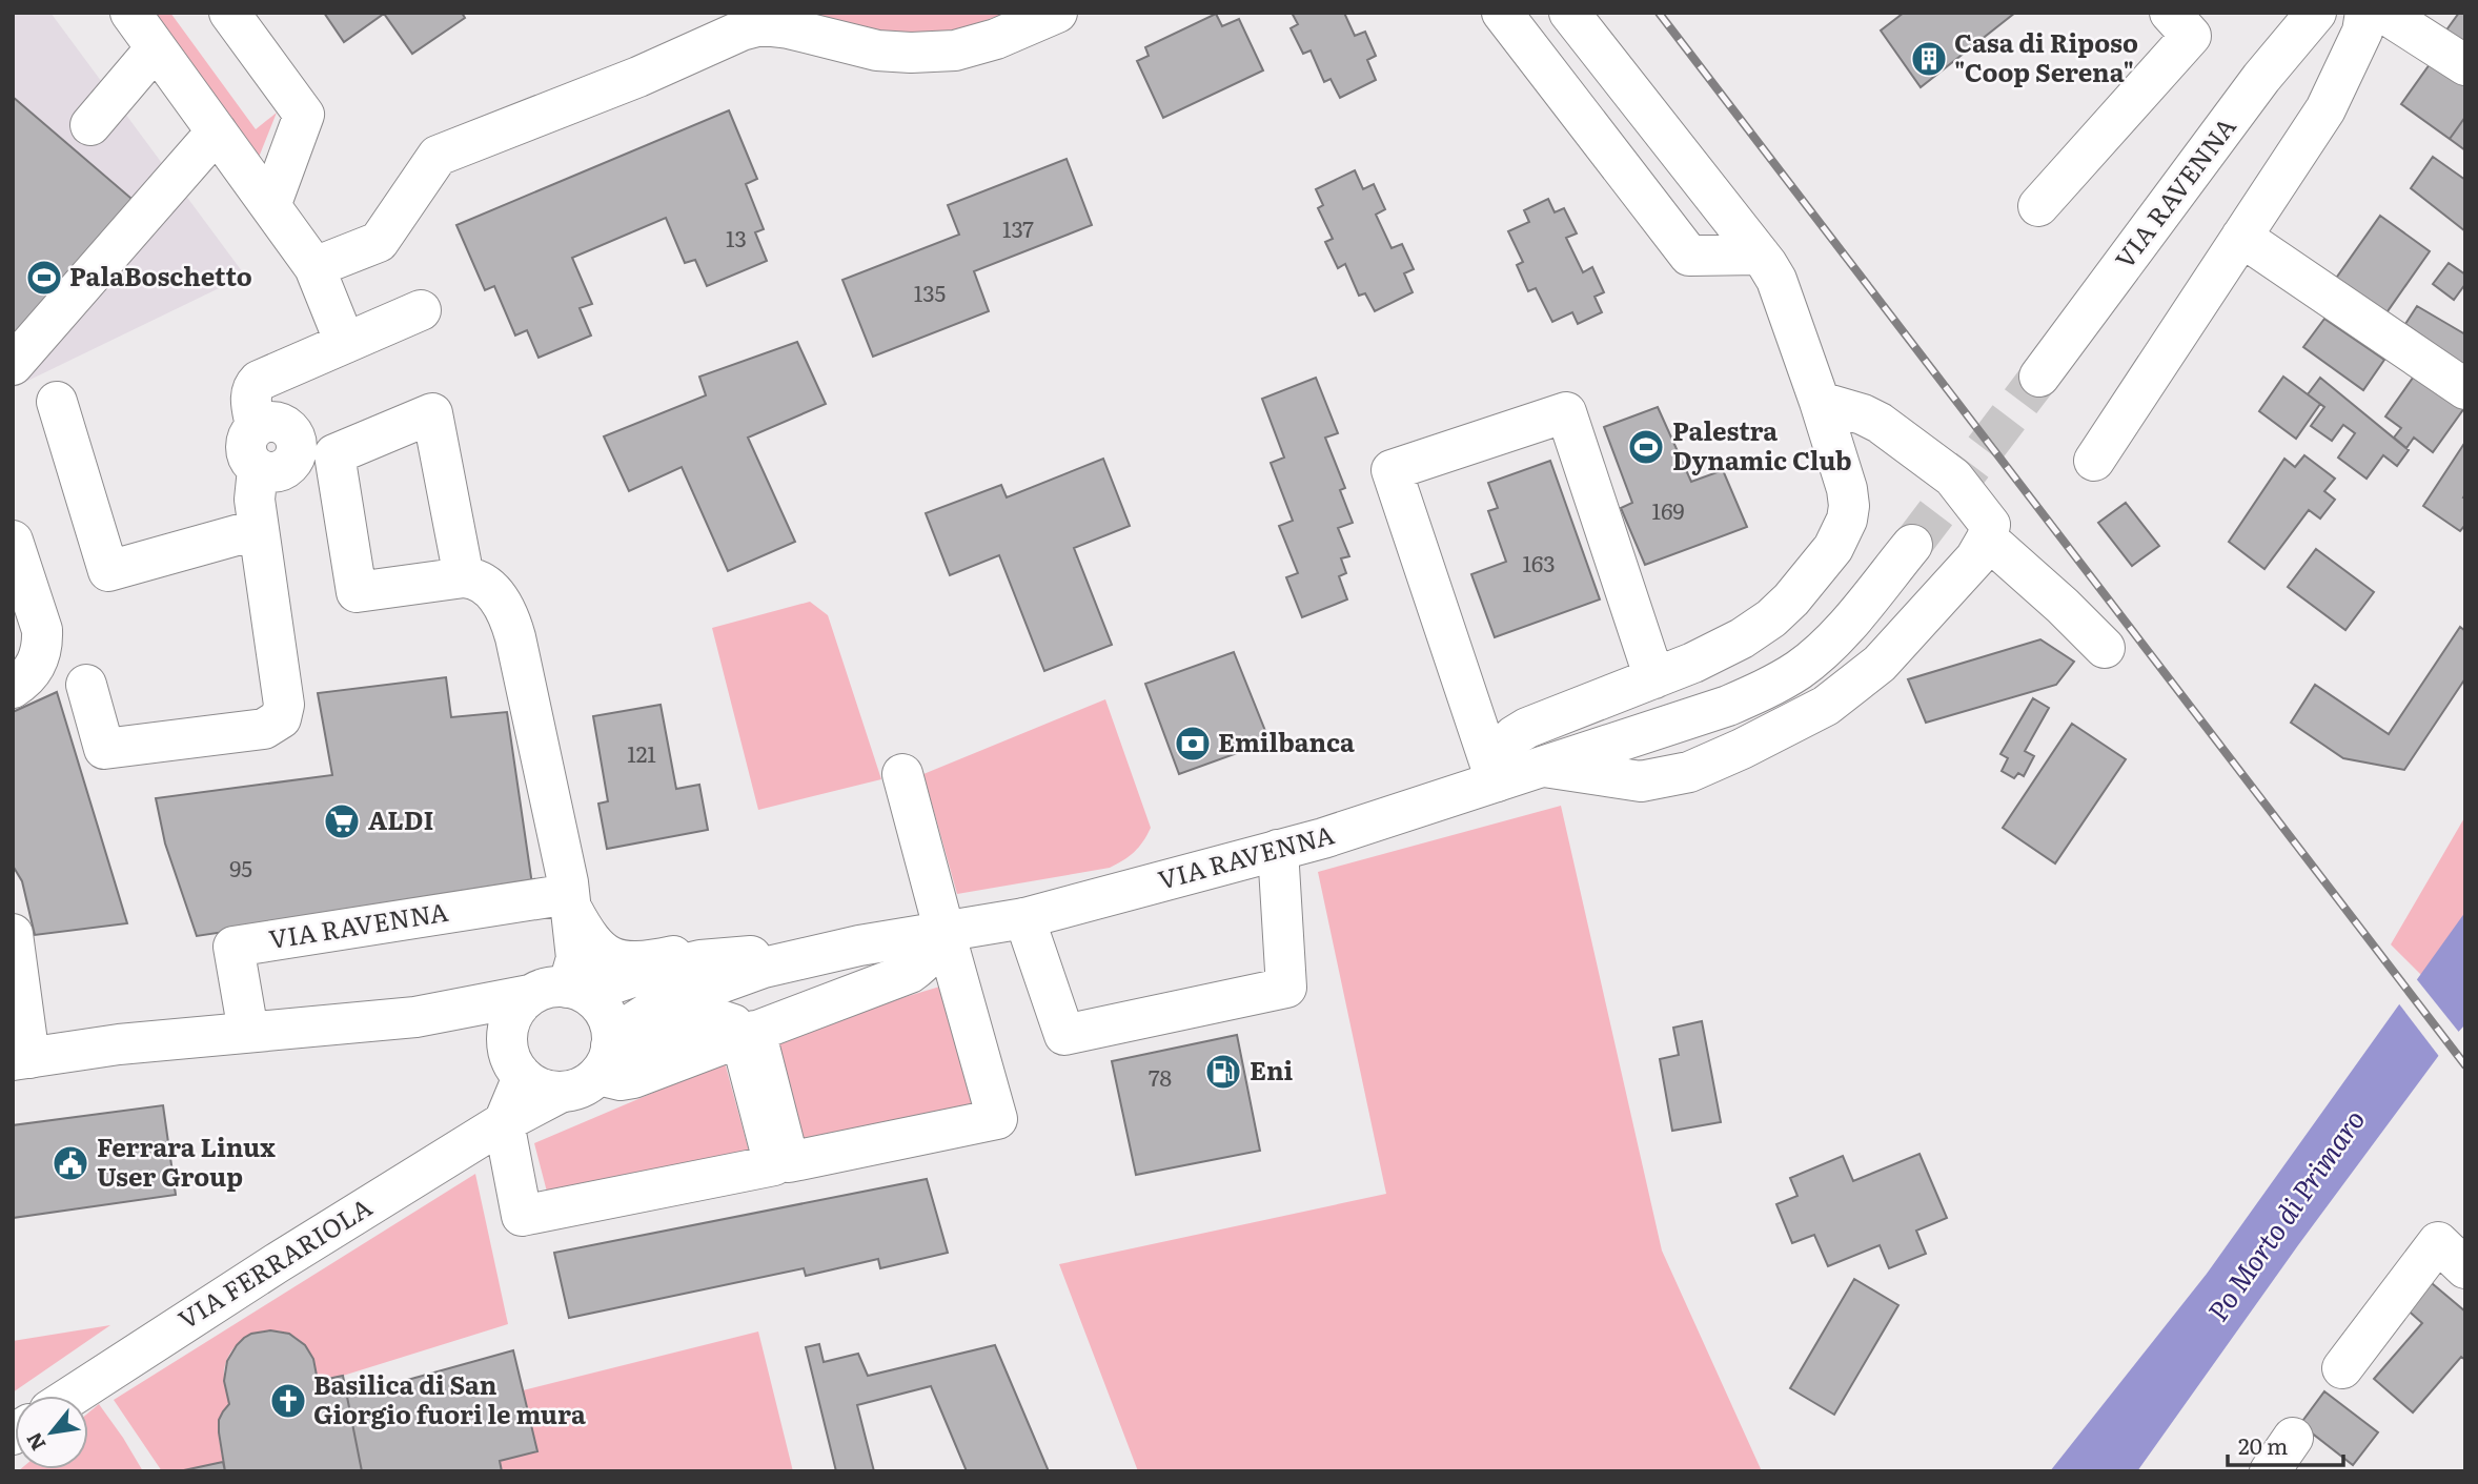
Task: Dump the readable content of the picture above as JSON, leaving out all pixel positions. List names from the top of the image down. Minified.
{"streets":{"street":["VIA RAVENNA","VIA FERRARIOLA"]},"crossings":[["VIA RAVENNA","VIA FERRARIOLA"]],"water":["Po Morto di Primaro"],"places":{"building":["Casa di Riposo \"Coop Serena\""],"sports":["PalaBoschetto","Palestra Dynamic Club"],"bank":["Emilbanca"],"supermarket":["ALDI"],"fuel station":["Eni"],"public building":["Ferrara Linux User Group"],"church":["Basilica di San Giorgio fuori le mura"]},"house_numbers":["137","13","135","169","163","121","95","78"],"scale_bar":"20 m","north":"bottom left"}
